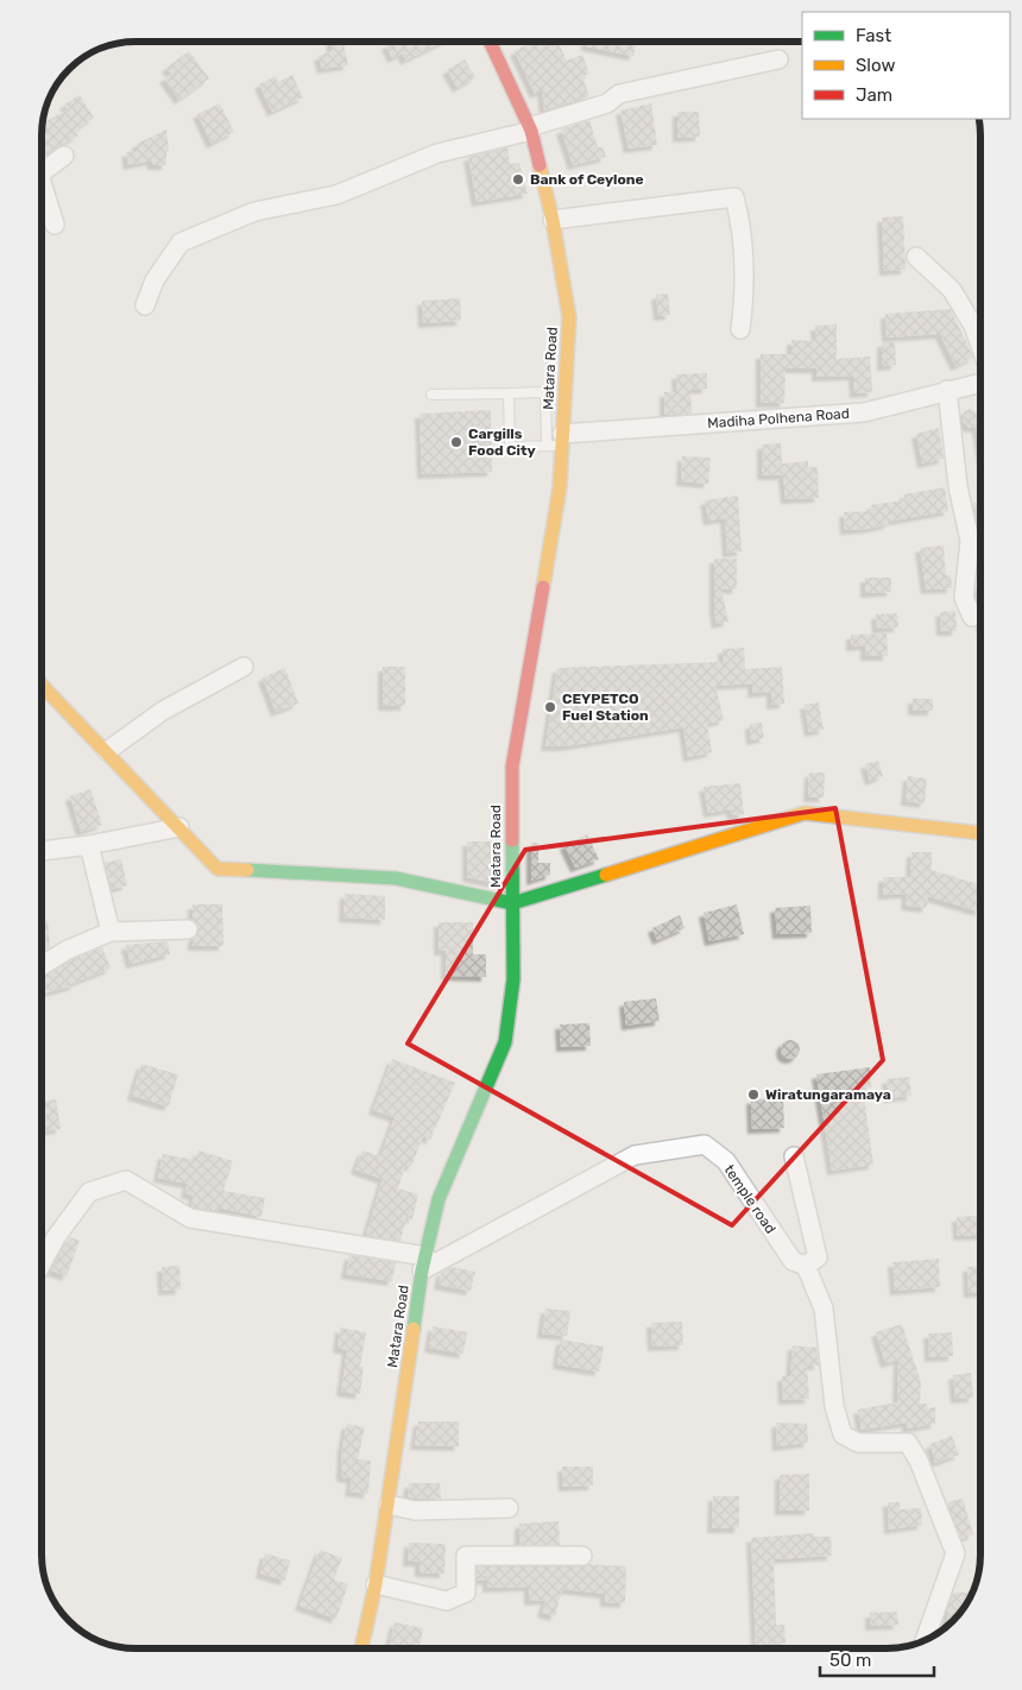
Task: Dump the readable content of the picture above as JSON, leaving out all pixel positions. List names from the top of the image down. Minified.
{"streets":{"main road":["Matara Road"],"street":["Madiha Polhena Road","temple road"]},"crossings":[["Matara Road","Madiha Polhena Road"],["Matara Road","temple road"]],"places":["Bank of Ceylone","Cargills Food City","CEYPETCO Fuel Station","Wiratungaramaya"],"legend":["Fast","Slow","Jam"],"scale_bar":"50 m"}
